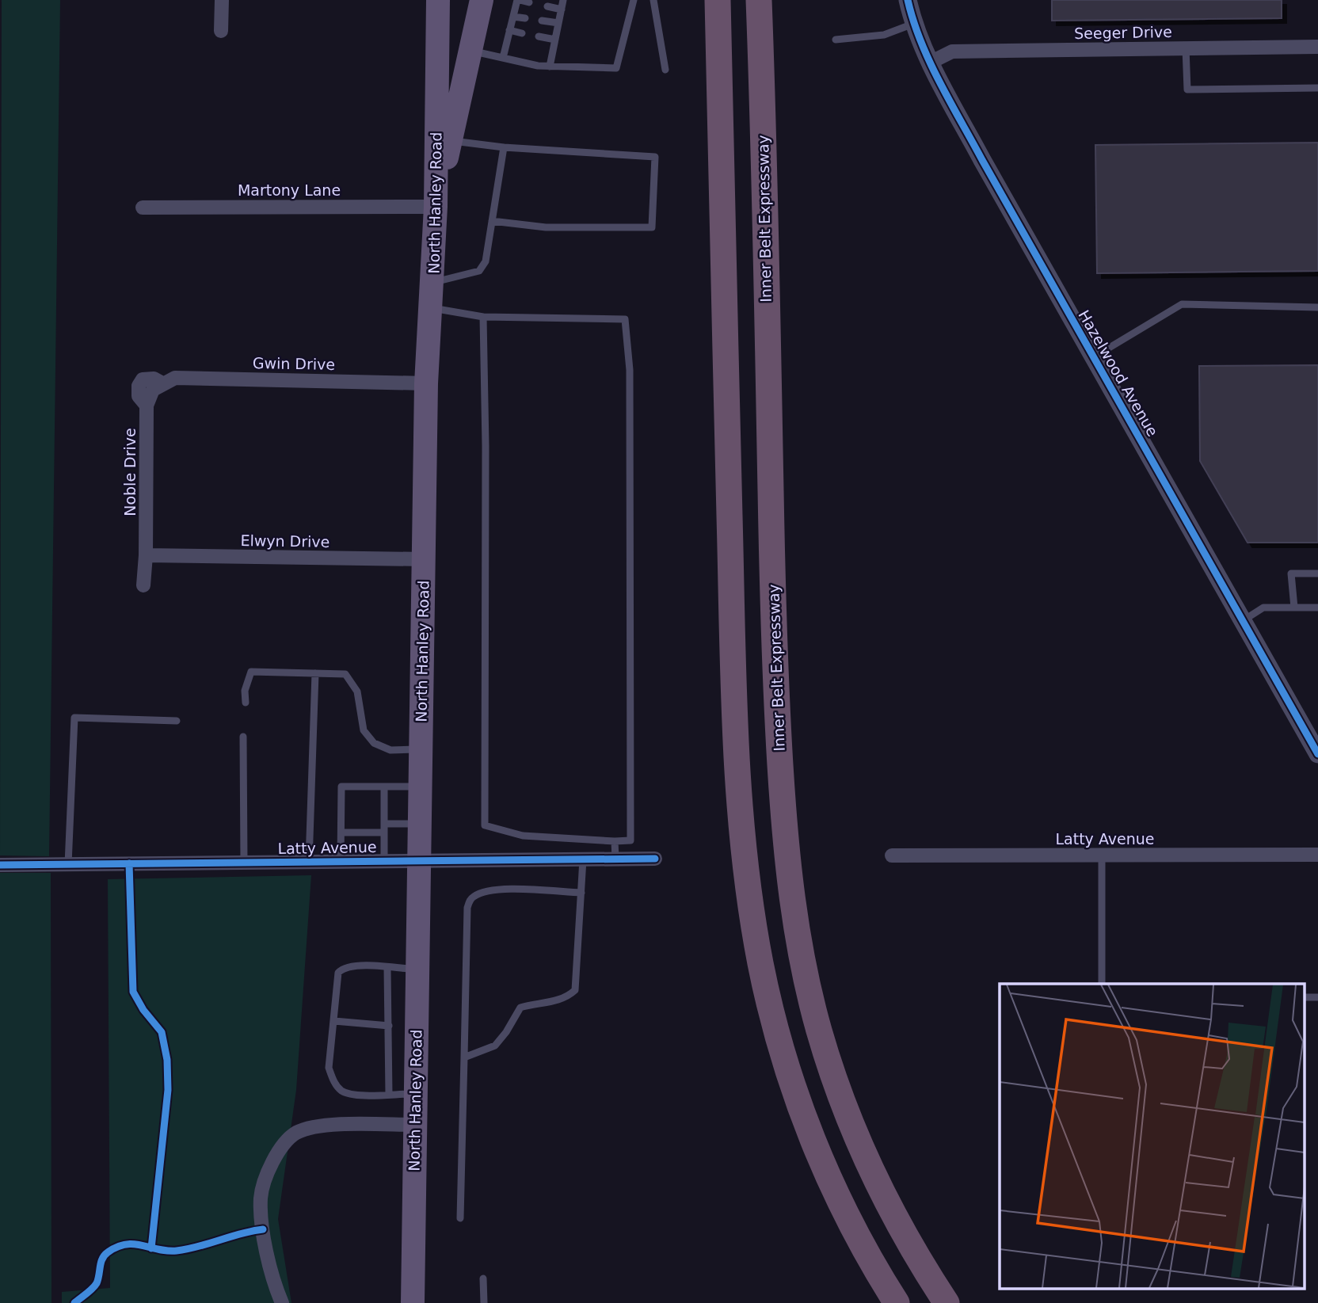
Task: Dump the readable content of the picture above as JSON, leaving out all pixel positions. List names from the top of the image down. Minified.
{"streets":{"highway":["Inner Belt Expressway"],"main road":["North Hanley Road"],"street":["Seeger Drive","Martony Lane","Gwin Drive","Hazelwood Avenue","Noble Drive","Elwyn Drive","Latty Avenue"]},"crossings":[["Seeger Drive","Hazelwood Avenue"],["Martony Lane","North Hanley Road"],["North Hanley Road","Gwin Drive"],["North Hanley Road","Elwyn Drive"],["North Hanley Road","Latty Avenue"],["Gwin Drive","Noble Drive"],["Noble Drive","Elwyn Drive"]]}
